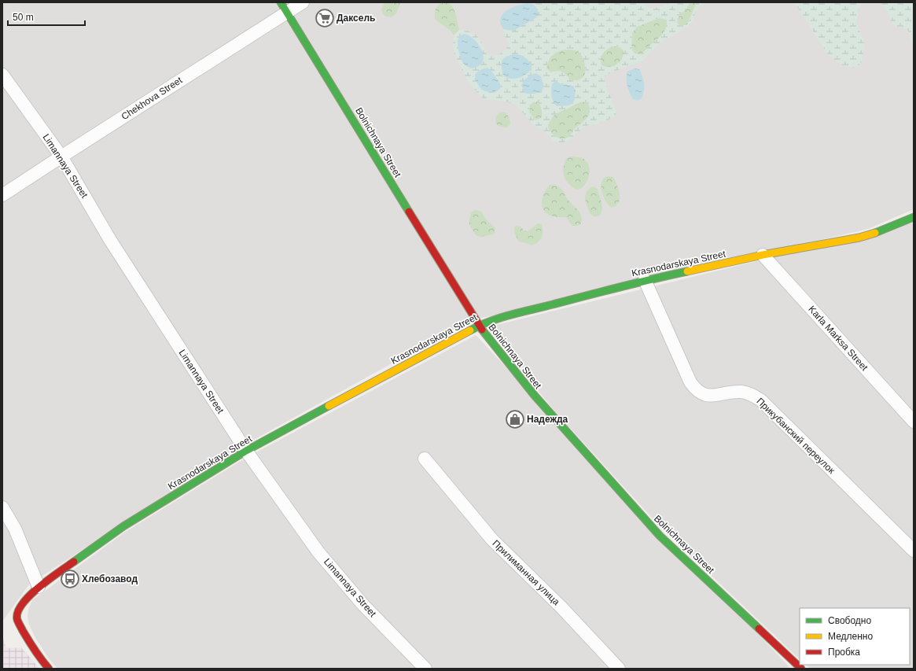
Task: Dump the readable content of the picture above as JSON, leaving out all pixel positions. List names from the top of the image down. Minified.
{"streets":{"street":["Chekhova Street","Bolnichnaya Street","Limannaya Street","Krasnodarskaya Street","Karla Marksa Street","Прикубанский переулок","Прилиманная улица"]},"crossings":[["Chekhova Street","Bolnichnaya Street"],["Chekhova Street","Limannaya Street"],["Bolnichnaya Street","Krasnodarskaya Street"],["Limannaya Street","Krasnodarskaya Street"],["Krasnodarskaya Street","Karla Marksa Street"],["Krasnodarskaya Street","Прикубанский переулок"]],"places":{"supermarket":["Даксель"],"shop":["Надежда"],"bus stop":["Хлебозавод"]},"legend":["Свободно","Медленно","Пробка"],"scale_bar":"50 m"}
